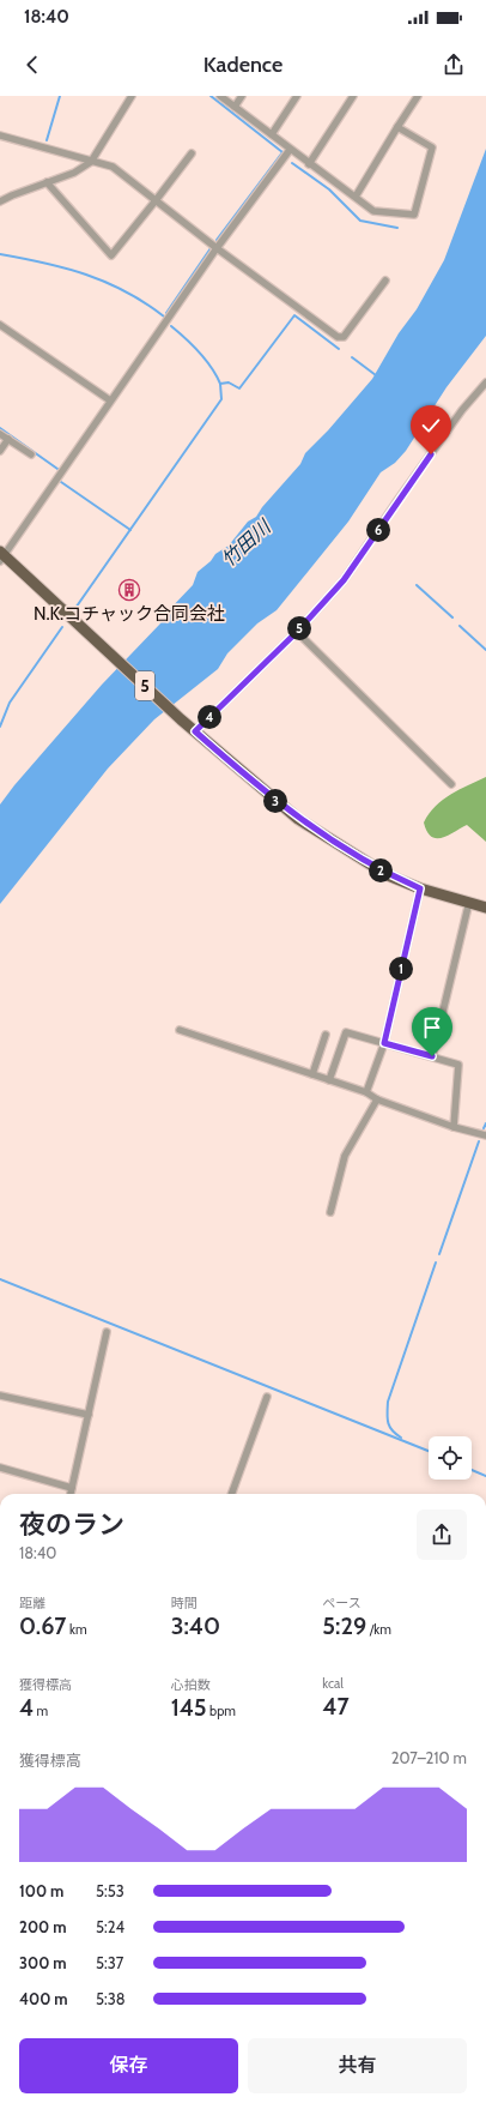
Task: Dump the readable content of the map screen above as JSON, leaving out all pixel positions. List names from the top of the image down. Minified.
{"streets":{"main road":["5"]},"water":["竹田川"],"places":{"building":["N.K.コチャック合同会社"]},"page":{"status":"18:40","header":"Kadence","pins":["6","5","4","3","2","1"],"heading":["夜のラン","18:40"],"stats":[["距離","0.67 km"],["時間","3:40"],["ペース","5:29 /km"],["獲得標高","4 m"],["心拍数","145 bpm"],["kcal","47"]],"chart":["獲得標高","207–210 m"],"list":[{"name":"100 m","note":"5:53"},{"name":"200 m","note":"5:24"},{"name":"300 m","note":"5:37"},{"name":"400 m","note":"5:38"}],"buttons":["保存","共有"]}}
